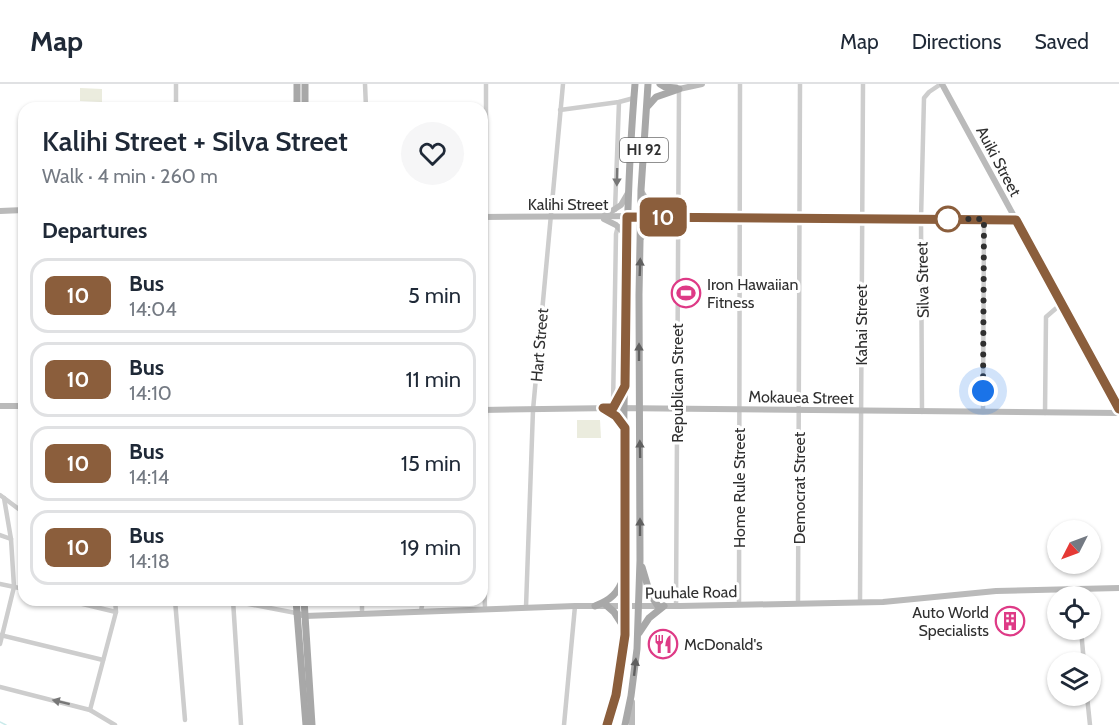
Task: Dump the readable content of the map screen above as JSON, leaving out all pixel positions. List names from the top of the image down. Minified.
{"streets":{"main road":["HI 92"],"street":["Auiki Street","Kalihi Street","Silva Street","Kahai Street","Hart Street","Republican Street","Mokauea Street","Home Rule Street","Democrat Street","Puuhale Road"]},"crossings":[["HI 92","Kalihi Street"],["HI 92","Mokauea Street"],["HI 92","Puuhale Road"],["Auiki Street","Kalihi Street"],["Auiki Street","Silva Street"],["Auiki Street","Mokauea Street"],["Kalihi Street","Silva Street"],["Kalihi Street","Kahai Street"],["Kalihi Street","Hart Street"],["Kalihi Street","Republican Street"],["Kalihi Street","Home Rule Street"],["Kalihi Street","Democrat Street"],["Silva Street","Mokauea Street"],["Kahai Street","Mokauea Street"],["Kahai Street","Puuhale Road"],["Hart Street","Mokauea Street"],["Hart Street","Puuhale Road"],["Republican Street","Mokauea Street"],["Republican Street","Puuhale Road"],["Mokauea Street","Home Rule Street"],["Mokauea Street","Democrat Street"],["Home Rule Street","Puuhale Road"],["Democrat Street","Puuhale Road"]],"places":{"sports":["Iron Hawaiian Fitness"],"building":["Auto World Specialists"],"restaurant":["McDonald's"]},"lines":["bus line 10"],"north":"bottom left","page":{"header":"Map","nav":["Map","Directions","Saved"],"on_map":"10","heading":[["Kalihi Street + Silva Street","Walk · 4 min · 260 m"],"Departures"],"list":[{"mark":"10","name":"Bus","note":"14:04","value":"5 min"},{"mark":"10","name":"Bus","note":"14:10","value":"11 min"},{"mark":"10","name":"Bus","note":"14:14","value":"15 min"},{"mark":"10","name":"Bus","note":"14:18","value":"19 min"}]}}
